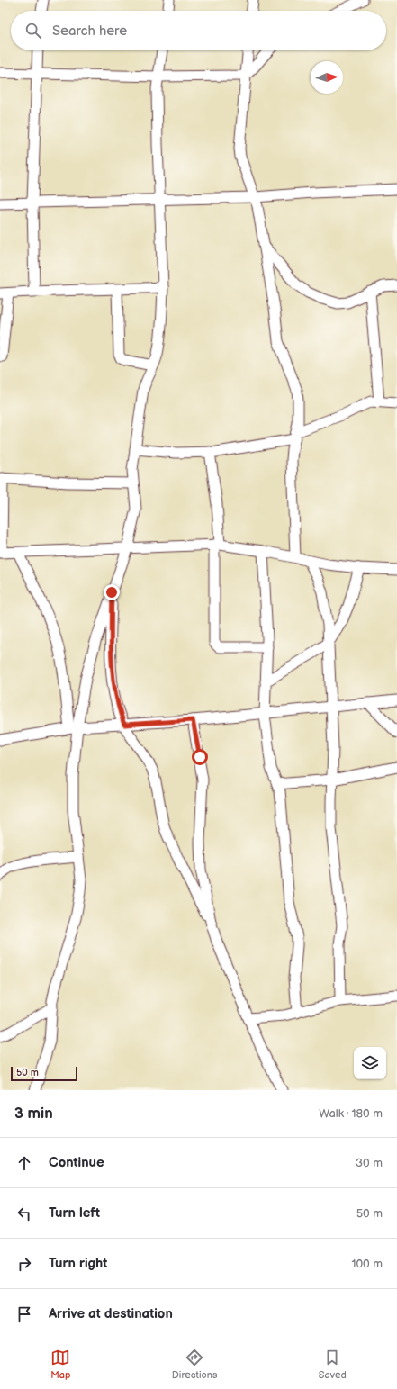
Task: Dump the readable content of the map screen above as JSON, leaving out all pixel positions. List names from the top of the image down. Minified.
{"scale_bar":"50 m","north":"right","page":{"search":"Search here","scale":"50 m","heading":["3 min","Walk · 180 m"],"list":[["Continue","30 m"],["Turn left","50 m"],["Turn right","100 m"],"Arrive at destination"],"nav":["Map","Directions","Saved"]}}
